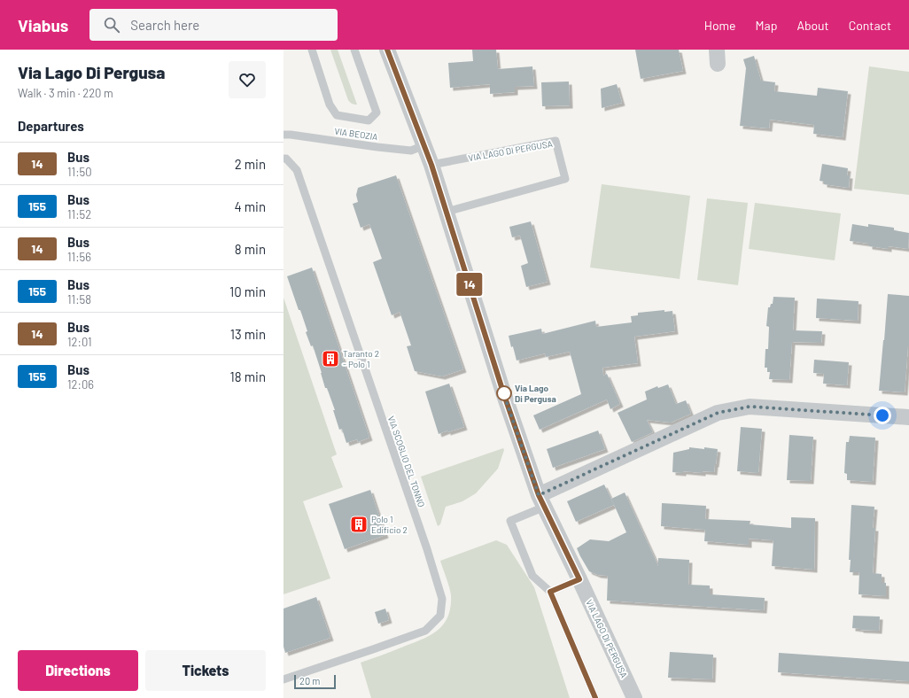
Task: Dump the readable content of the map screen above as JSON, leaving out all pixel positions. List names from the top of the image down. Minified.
{"streets":{"street":["VIA LAGO DI PERGUSA"],"lane":["VIA BEOZIA","VIA SCOGLIO DEL TONNO"]},"crossings":[["VIA BEOZIA","VIA LAGO DI PERGUSA"]],"places":{"building":["Taranto 2 - Polo 1","Polo 1 Edificio 2"],"other":["Via Lago Di Pergusa"]},"lines":["bus line 14"],"scale_bar":"20 m","page":{"header":"Viabus","search":"Search here","nav":["Home","Map","About","Contact"],"heading":[["Via Lago Di Pergusa","Walk · 3 min · 220 m"],"Departures"],"on_map":"14","list":[{"mark":"14","name":"Bus","note":"11:50","value":"2 min"},{"mark":"155","name":"Bus","note":"11:52","value":"4 min"},{"mark":"14","name":"Bus","note":"11:56","value":"8 min"},{"mark":"155","name":"Bus","note":"11:58","value":"10 min"},{"mark":"14","name":"Bus","note":"12:01","value":"13 min"},{"mark":"155","name":"Bus","note":"12:06","value":"18 min"}],"buttons":["Directions","Tickets"],"scale":"20 m"}}
